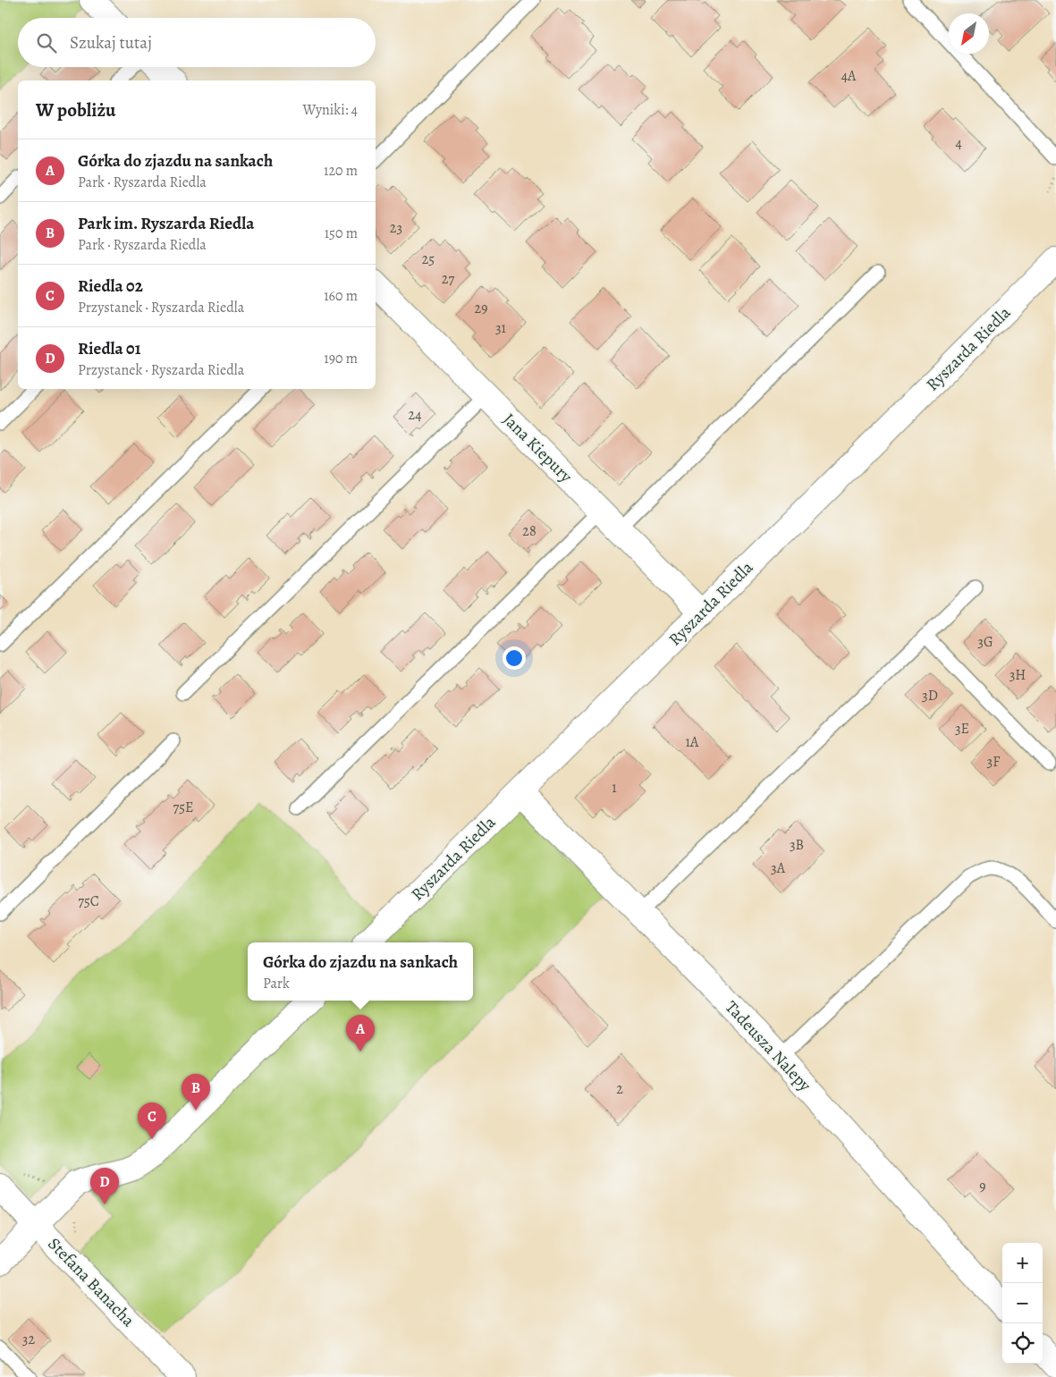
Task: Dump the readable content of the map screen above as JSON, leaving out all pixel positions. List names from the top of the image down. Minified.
{"streets":{"street":["Ryszarda Riedla","Jana Kiepury","Tadeusza Nalepy","Stefana Banacha"]},"crossings":[["Ryszarda Riedla","Jana Kiepury"],["Ryszarda Riedla","Tadeusza Nalepy"]],"house_numbers":["4A","4","23","25","27","29","31","24","28","3G","3H","3D","3E","1A","3F","1","75E","3B","3A","75C","2","9","32"],"north":"bottom left","page":{"search":"Szukaj tutaj","heading":["W pobliżu","Wyniki: 4"],"list":[{"mark":"A","name":"Górka do zjazdu na sankach","note":"Park · Ryszarda Riedla","value":"120 m"},{"mark":"B","name":"Park im. Ryszarda Riedla","note":"Park · Ryszarda Riedla","value":"150 m"},{"mark":"C","name":"Riedla 02","note":"Przystanek · Ryszarda Riedla","value":"160 m"},{"mark":"D","name":"Riedla 01","note":"Przystanek · Ryszarda Riedla","value":"190 m"}],"popup":["Górka do zjazdu na sankach","Park"],"pins":["A","B","C","D"],"map_buttons":["+","−"]}}
